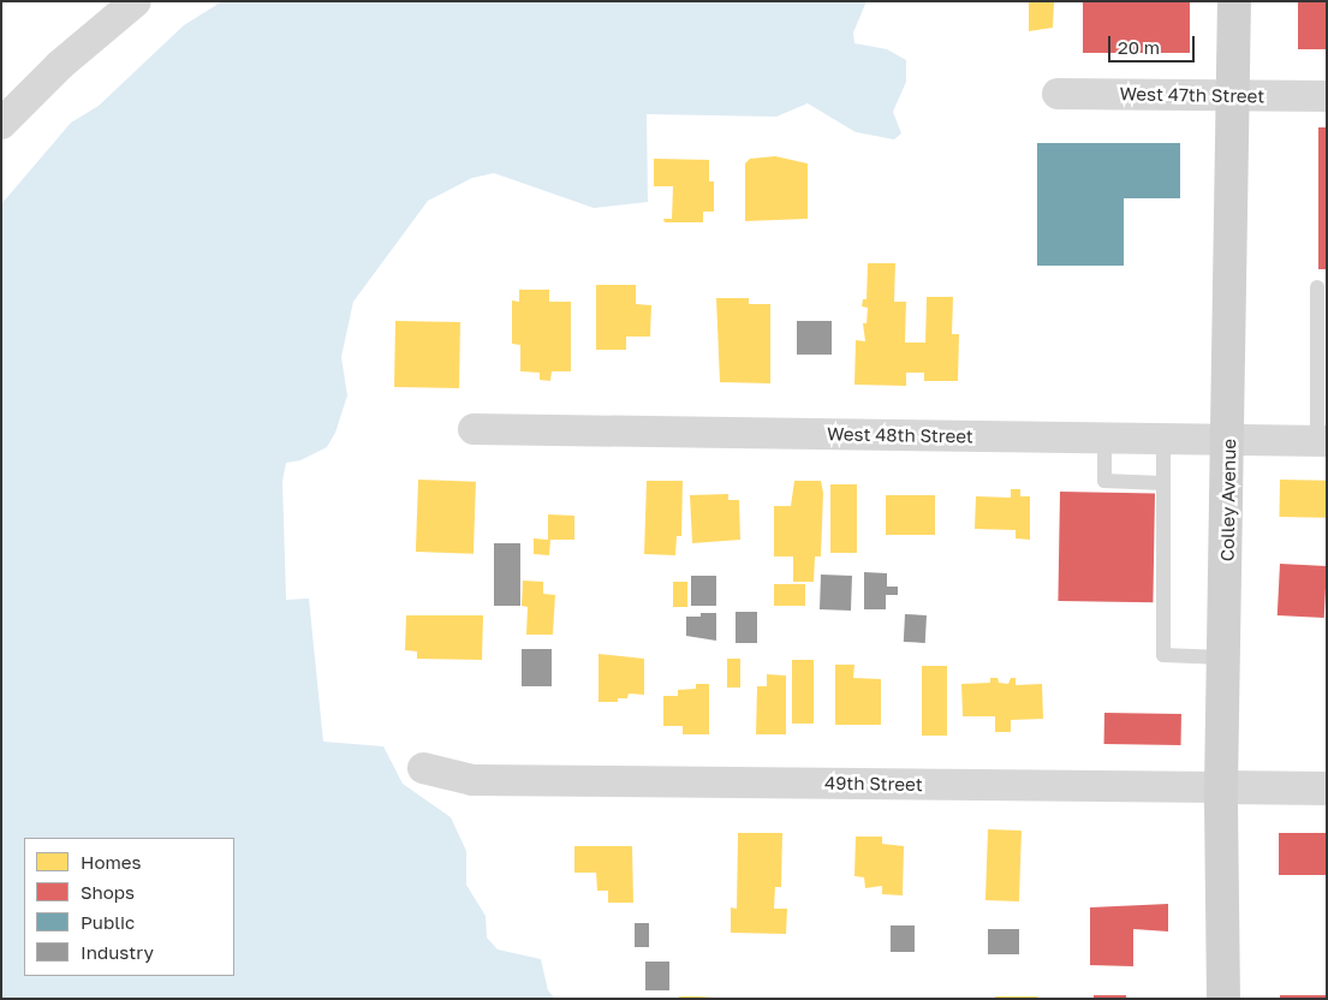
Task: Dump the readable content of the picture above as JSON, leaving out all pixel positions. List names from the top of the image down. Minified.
{"streets":{"main road":["Colley Avenue"],"street":["West 47th Street","West 48th Street","49th Street"]},"crossings":[["West 47th Street","Colley Avenue"],["West 48th Street","Colley Avenue"],["Colley Avenue","49th Street"]],"legend":["Homes","Shops","Public","Industry"],"scale_bar":"20 m"}
